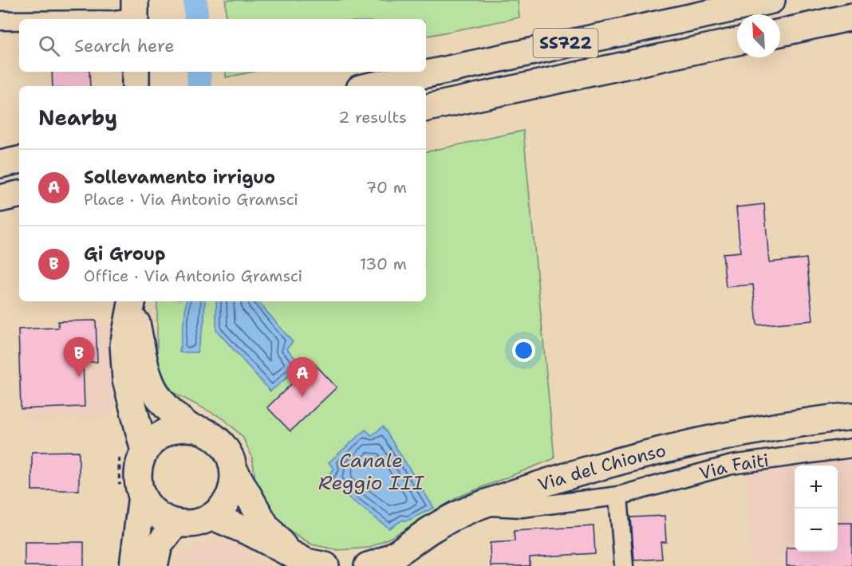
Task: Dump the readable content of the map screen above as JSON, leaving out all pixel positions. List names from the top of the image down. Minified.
{"streets":{"main road":["SS722","Via del Chionso"],"street":["Via Faiti"]},"crossings":[["Via Faiti","Via del Chionso"]],"water":["Canale Reggio III"],"north":"top left","page":{"search":"Search here","heading":["Nearby","2 results"],"list":[{"mark":"A","name":"Sollevamento irriguo","note":"Place · Via Antonio Gramsci","value":"70 m"},{"mark":"B","name":"Gi Group","note":"Office · Via Antonio Gramsci","value":"130 m"}],"pins":["B","A"],"map_buttons":["+","−"]}}
